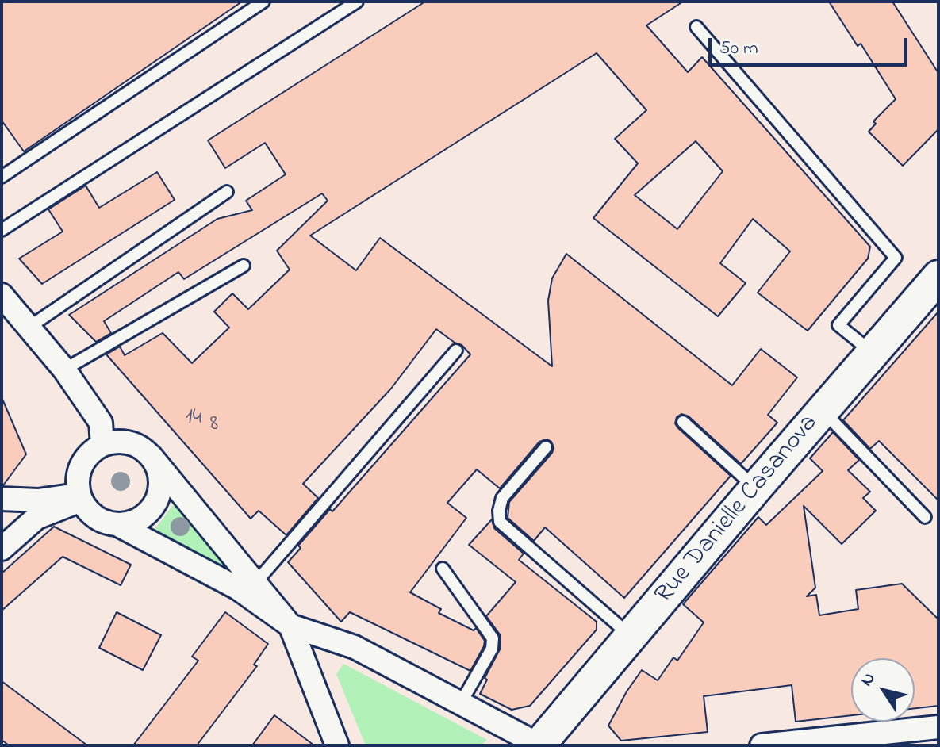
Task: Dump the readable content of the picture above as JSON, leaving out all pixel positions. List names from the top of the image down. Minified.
{"streets":{"main road":["Rue Danielle Casanova"]},"house_numbers":["14","8"],"scale_bar":"50 m","north":"top left"}
